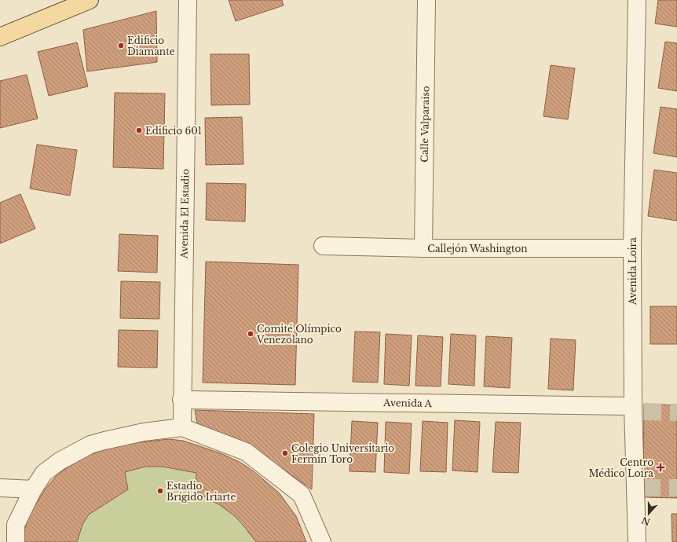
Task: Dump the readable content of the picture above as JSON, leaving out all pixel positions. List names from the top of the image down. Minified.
{"streets":{"street":["Calle Valparaiso","Avenida El Estadio","Callejón Washington","Avenida Loira","Avenida A"]},"crossings":[["Calle Valparaiso","Callejón Washington"],["Avenida El Estadio","Avenida A"],["Callejón Washington","Avenida Loira"],["Avenida Loira","Avenida A"]],"places":{"other":["Edificio Diamante","Edificio 601","Comité Olímpico Venezolano","Colegio Universitario Fermín Toro","Estadio Brígido Iriarte"],"health":["Centro Médico Loira"]},"north":"bottom"}
